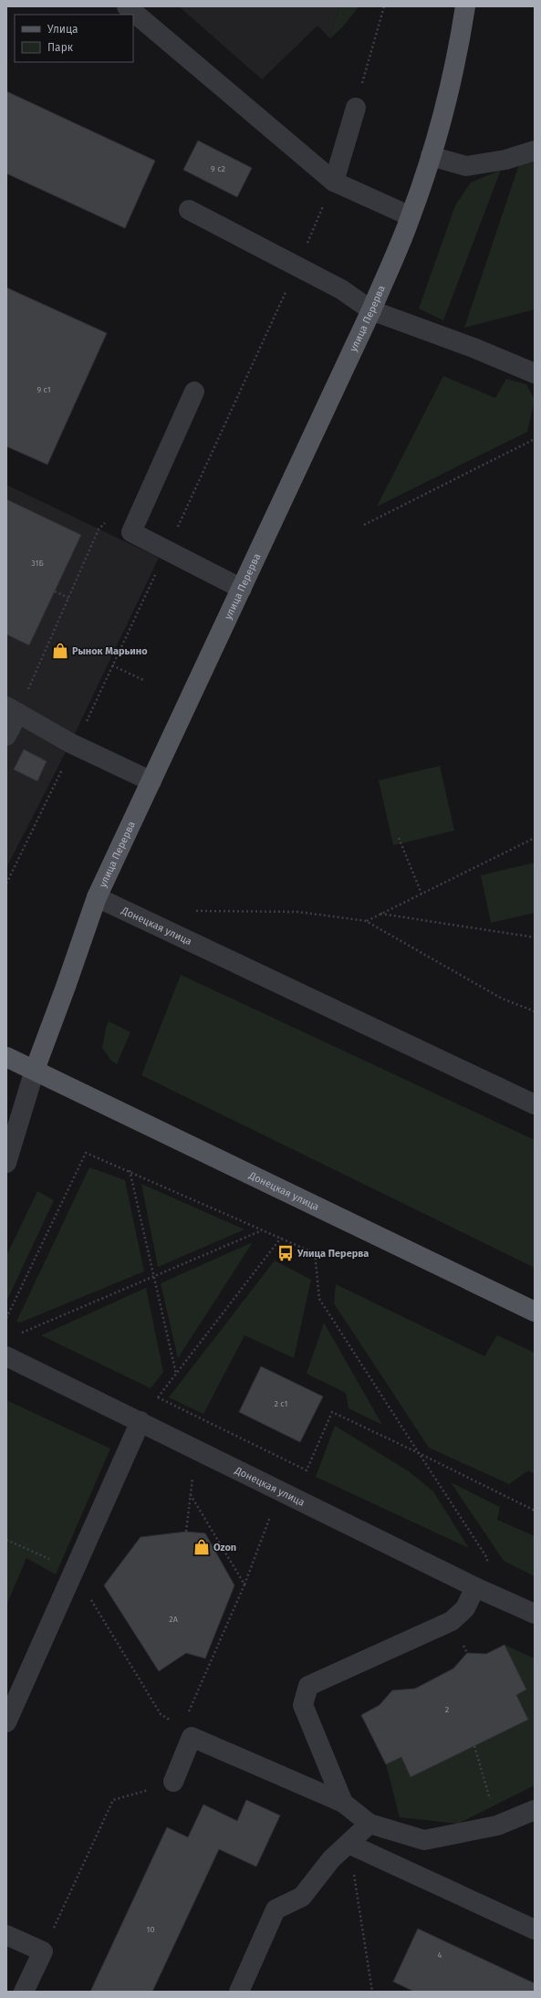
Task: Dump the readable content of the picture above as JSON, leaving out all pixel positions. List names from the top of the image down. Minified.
{"streets":{"main road":["улица Перерва","Донецкая улица"]},"crossings":[["улица Перерва","Донецкая улица"]],"places":{"shop":["Рынок Марьино","Ozon"],"bus stop":["Улица Перерва"]},"house_numbers":["9 с2","9 с1","31Б","2 с1","2А","2","10","4"],"legend":["Улица","Парк"]}
